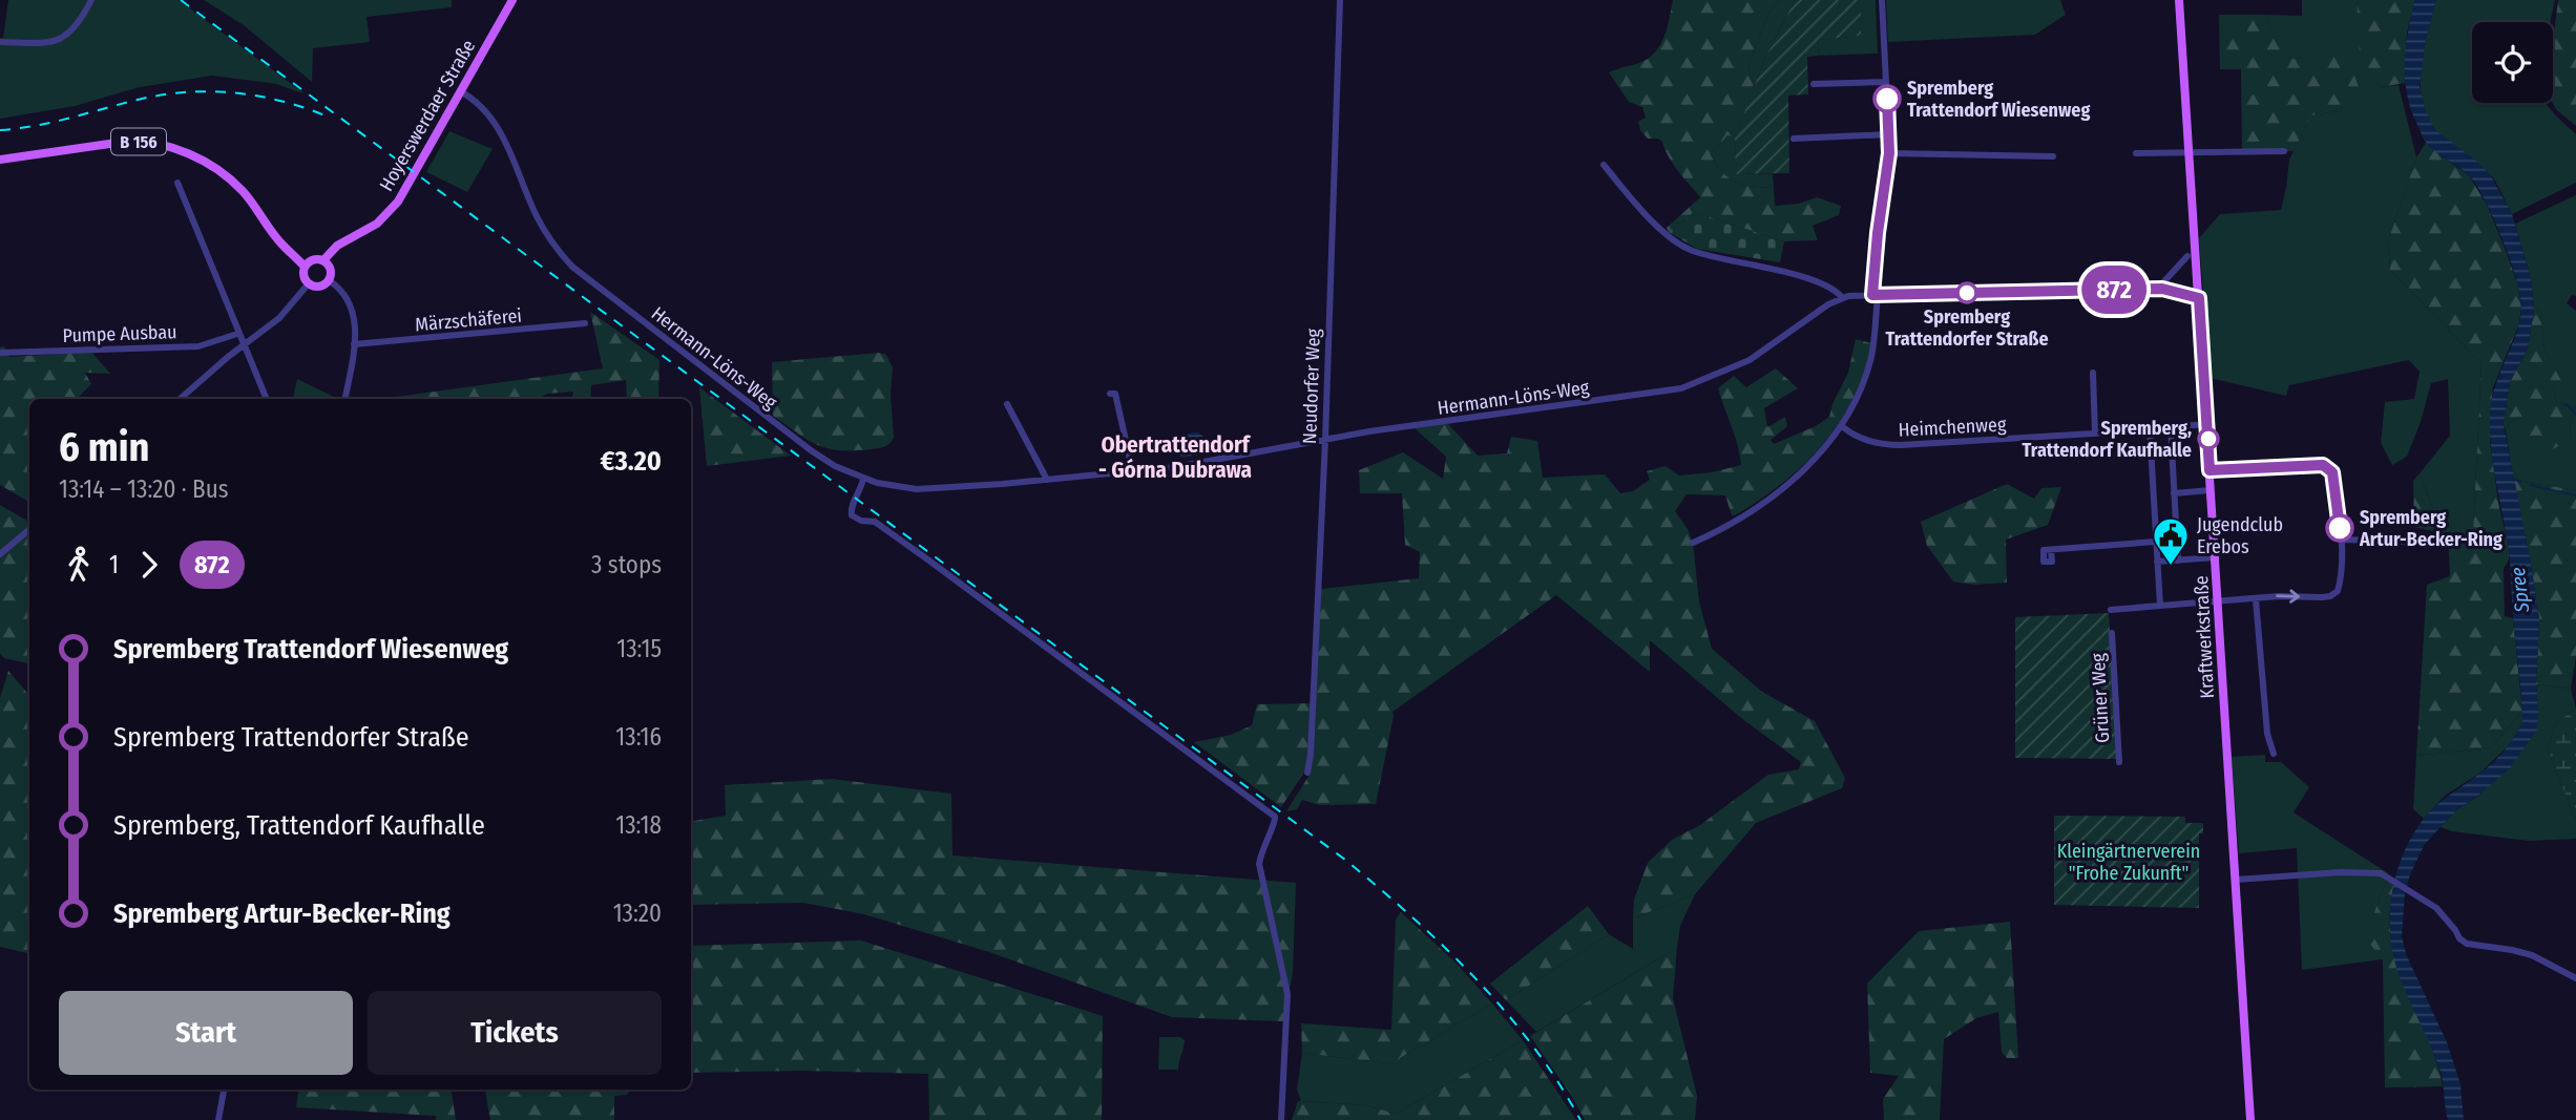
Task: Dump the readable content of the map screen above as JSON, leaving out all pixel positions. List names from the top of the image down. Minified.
{"streets":{"main road":["Hoyerswerdaer Straße","B 156","Kraftwerkstraße"],"street":["Märzschäferei","Pumpe Ausbau","Hermann-Löns-Weg","Neudorfer Weg","Heimchenweg","Grüner Weg"]},"crossings":[["Hoyerswerdaer Straße","B 156"],["Hoyerswerdaer Straße","Hermann-Löns-Weg"],["Hermann-Löns-Weg","Neudorfer Weg"],["Hermann-Löns-Weg","Kraftwerkstraße"],["Heimchenweg","Kraftwerkstraße"]],"districts":["Obertrattendorf - Górna Dubrawa"],"water":["Spree"],"parks":["Kleingärtnerverein \"Frohe Zukunft\""],"places":{"other":["Spremberg Trattendorf Wiesenweg","Spremberg Trattendorfer Straße","Spremberg, Trattendorf Kaufhalle","Spremberg Artur-Becker-Ring"],"public building":["Jugendclub Erebos"]},"lines":["bus line 872"],"page":{"on_map":"872","heading":["6 min","13:14 – 13:20 · Bus","€3.20"],"legs":["1","872","3 stops"],"list":[{"name":"Spremberg Trattendorf Wiesenweg","value":"13:15"},{"name":"Spremberg Trattendorfer Straße","value":"13:16"},{"name":"Spremberg, Trattendorf Kaufhalle","value":"13:18"},{"name":"Spremberg Artur-Becker-Ring","value":"13:20"}],"buttons":["Start","Tickets"]}}
